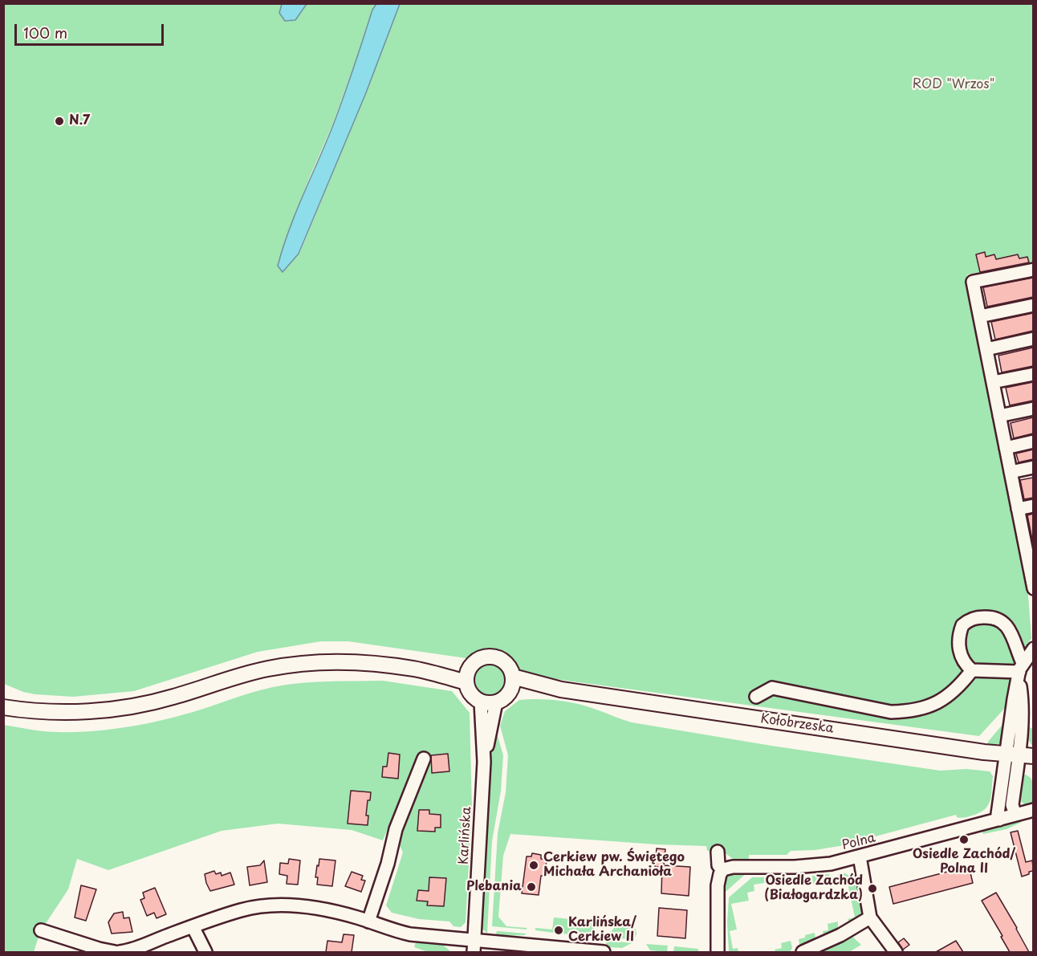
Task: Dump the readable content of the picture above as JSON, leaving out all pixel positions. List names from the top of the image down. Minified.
{"streets":{"main road":["Kołobrzeska"],"street":["Karlińska","Polna"]},"crossings":[["Kołobrzeska","Karlińska"]],"parks":["ROD \"Wrzos\""],"places":["N.7","Osiedle Zachód/ Polna II","Cerkiew pw. Świętego Michała Archanioła","Plebania","Osiedle Zachód (Białogardzka)","Karlińska/ Cerkiew II"],"scale_bar":"100 m"}
